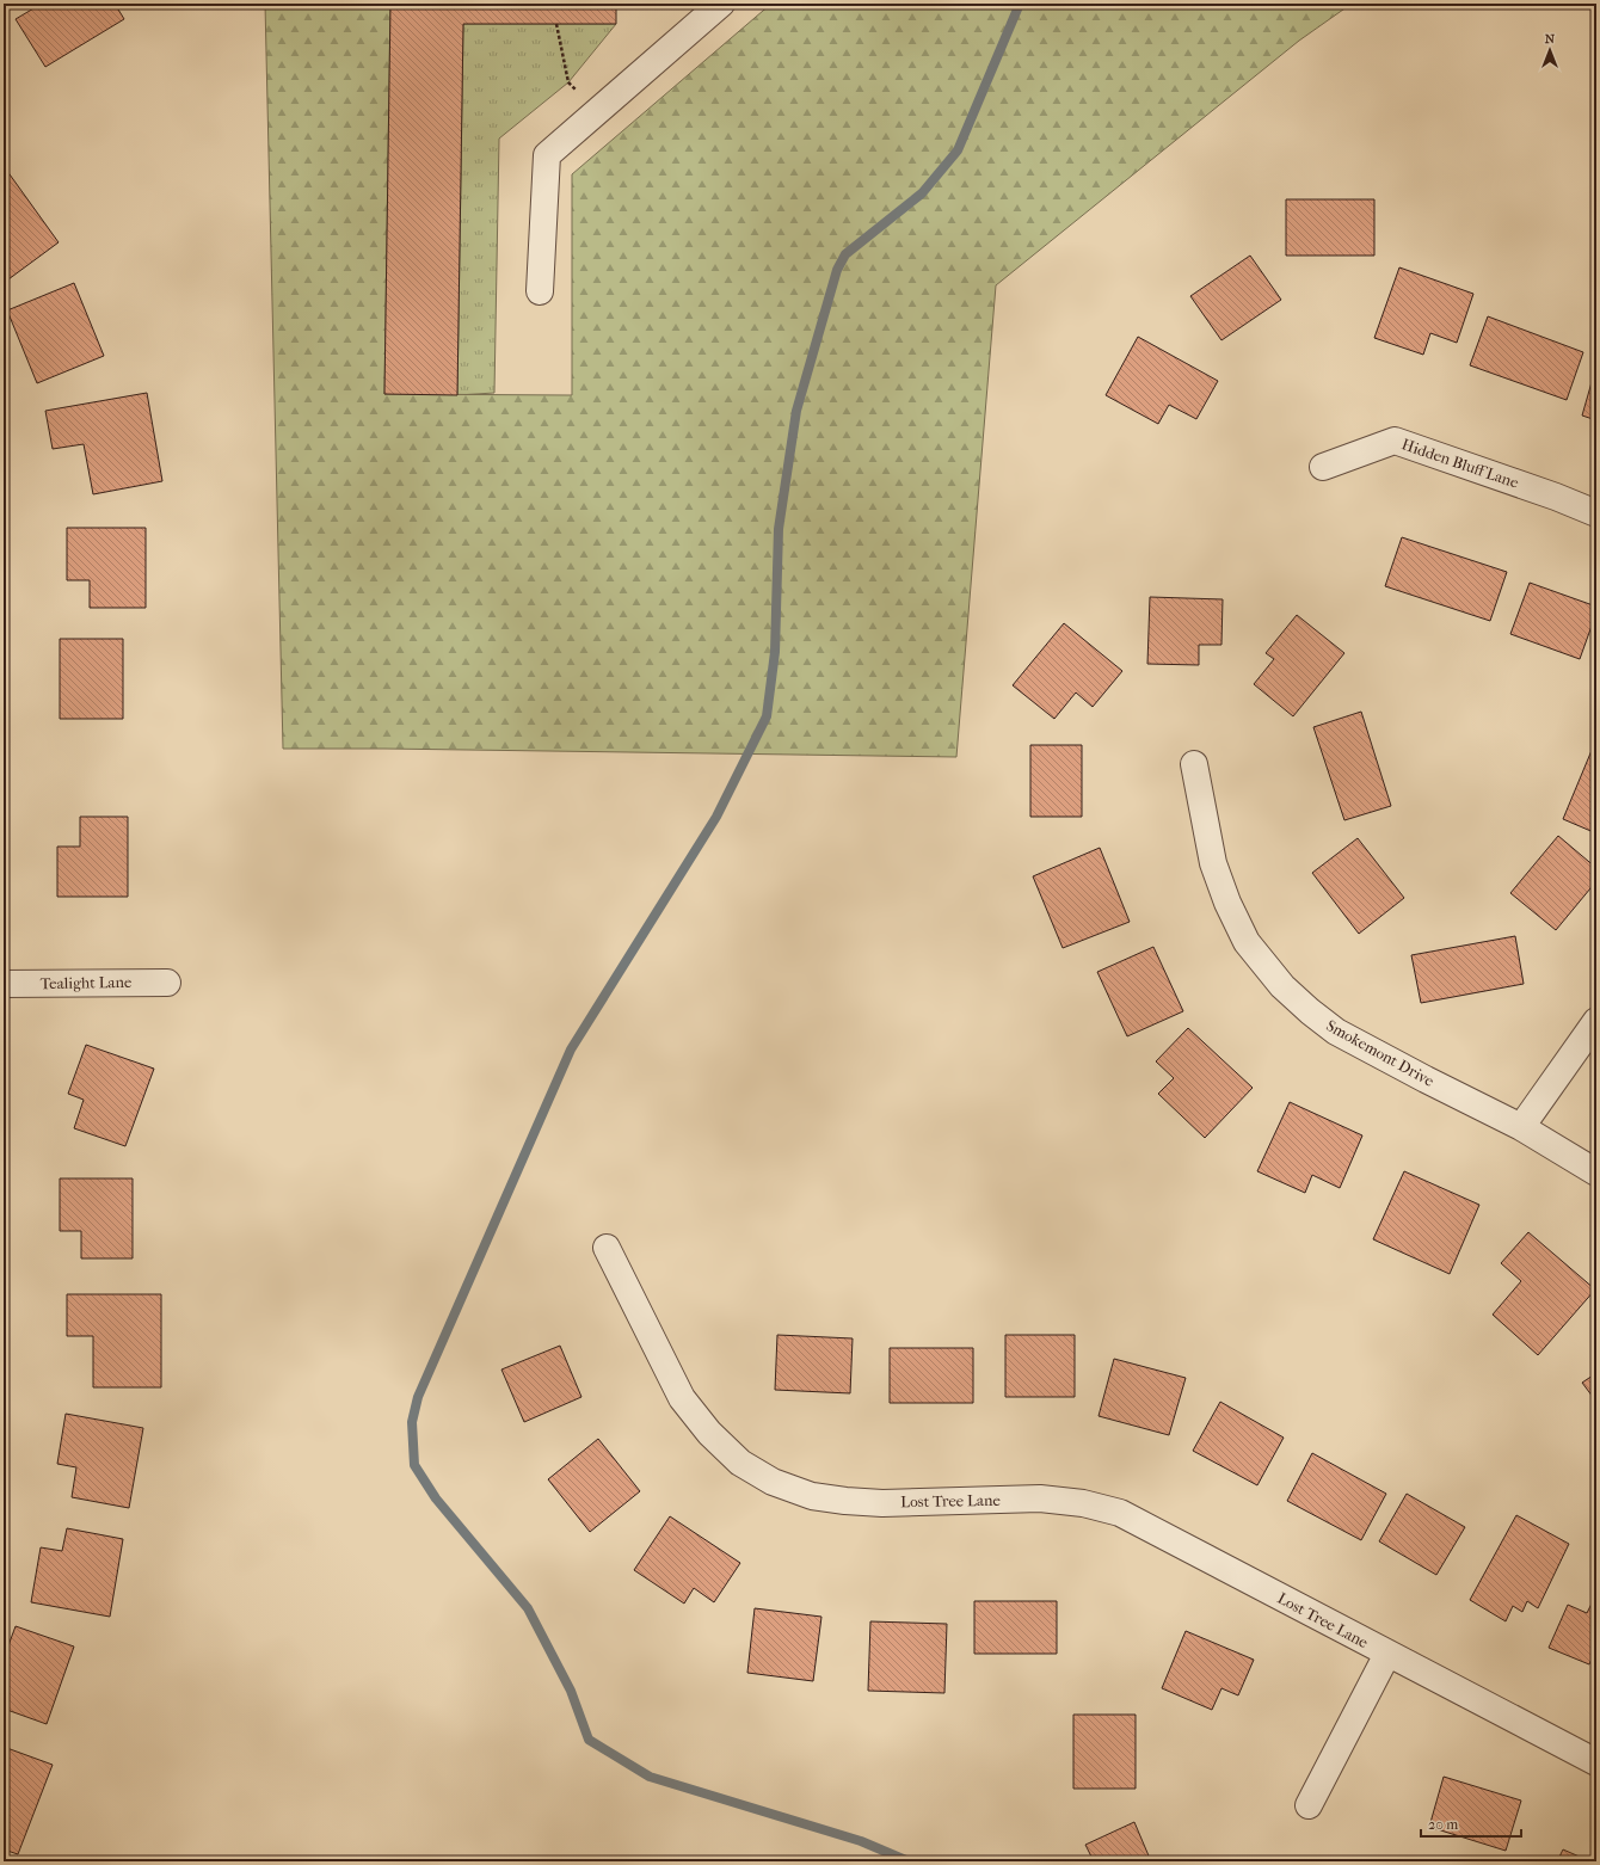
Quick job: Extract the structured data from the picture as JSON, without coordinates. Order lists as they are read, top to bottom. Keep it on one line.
{"streets":{"street":["Hidden Bluff Lane","Tealight Lane","Smokemont Drive","Lost Tree Lane"]},"scale_bar":"20 m","north":"top"}
